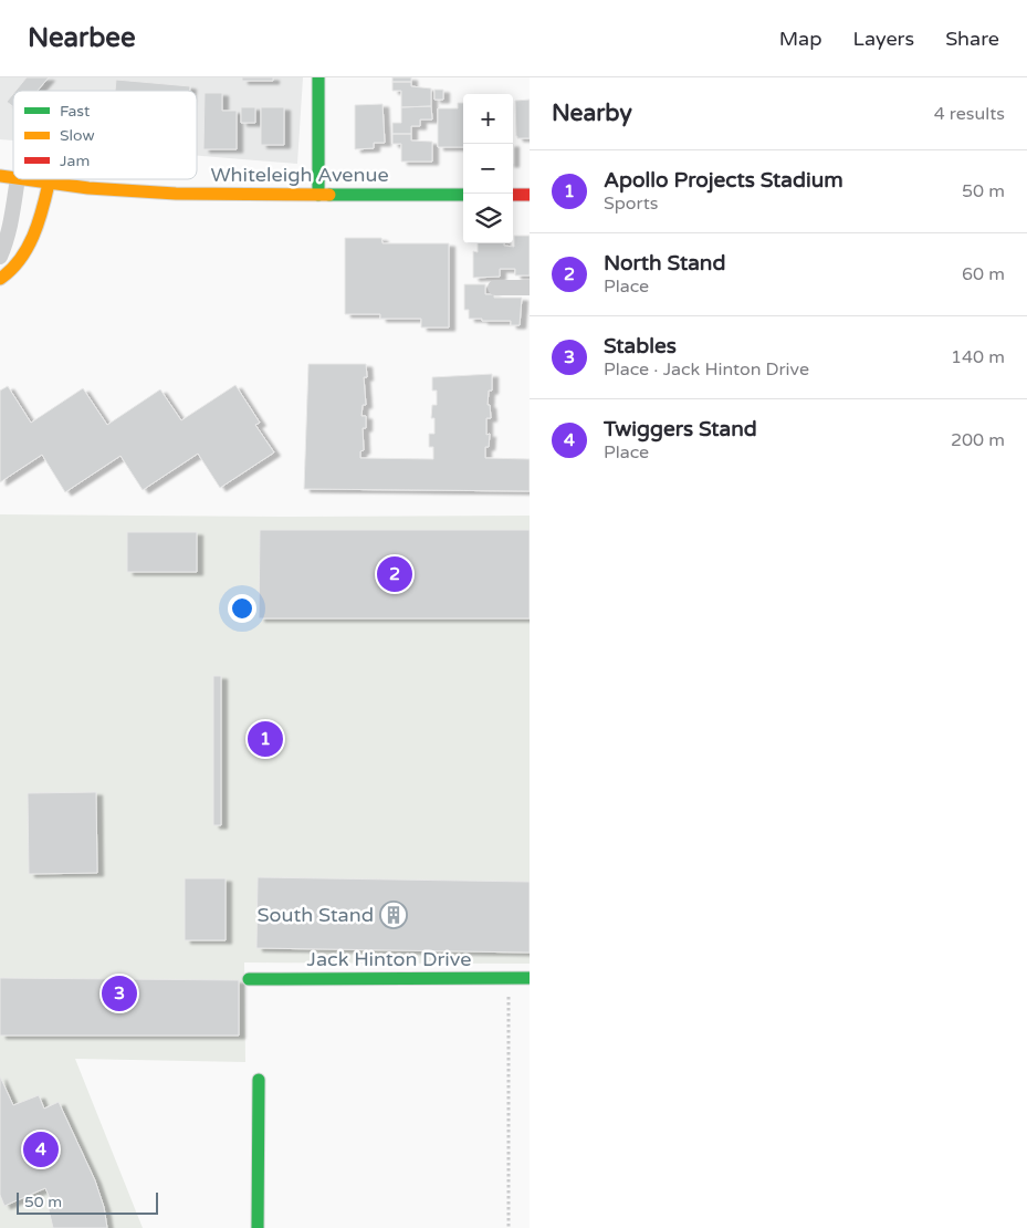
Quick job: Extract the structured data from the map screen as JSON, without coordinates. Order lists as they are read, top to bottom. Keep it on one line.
{"streets":{"street":["Whiteleigh Avenue","Jack Hinton Drive"]},"places":{"building":["South Stand"]},"legend":["Fast","Slow","Jam"],"scale_bar":"50 m","page":{"header":"Nearbee","nav":["Map","Layers","Share"],"heading":["Nearby","4 results"],"map_buttons":["+","−"],"list":[{"mark":"1","name":"Apollo Projects Stadium","note":"Sports","value":"50 m"},{"mark":"2","name":"North Stand","note":"Place","value":"60 m"},{"mark":"3","name":"Stables","note":"Place · Jack Hinton Drive","value":"140 m"},{"mark":"4","name":"Twiggers Stand","note":"Place","value":"200 m"}],"pins":["2","1","3","4"],"scale":"50 m"}}
